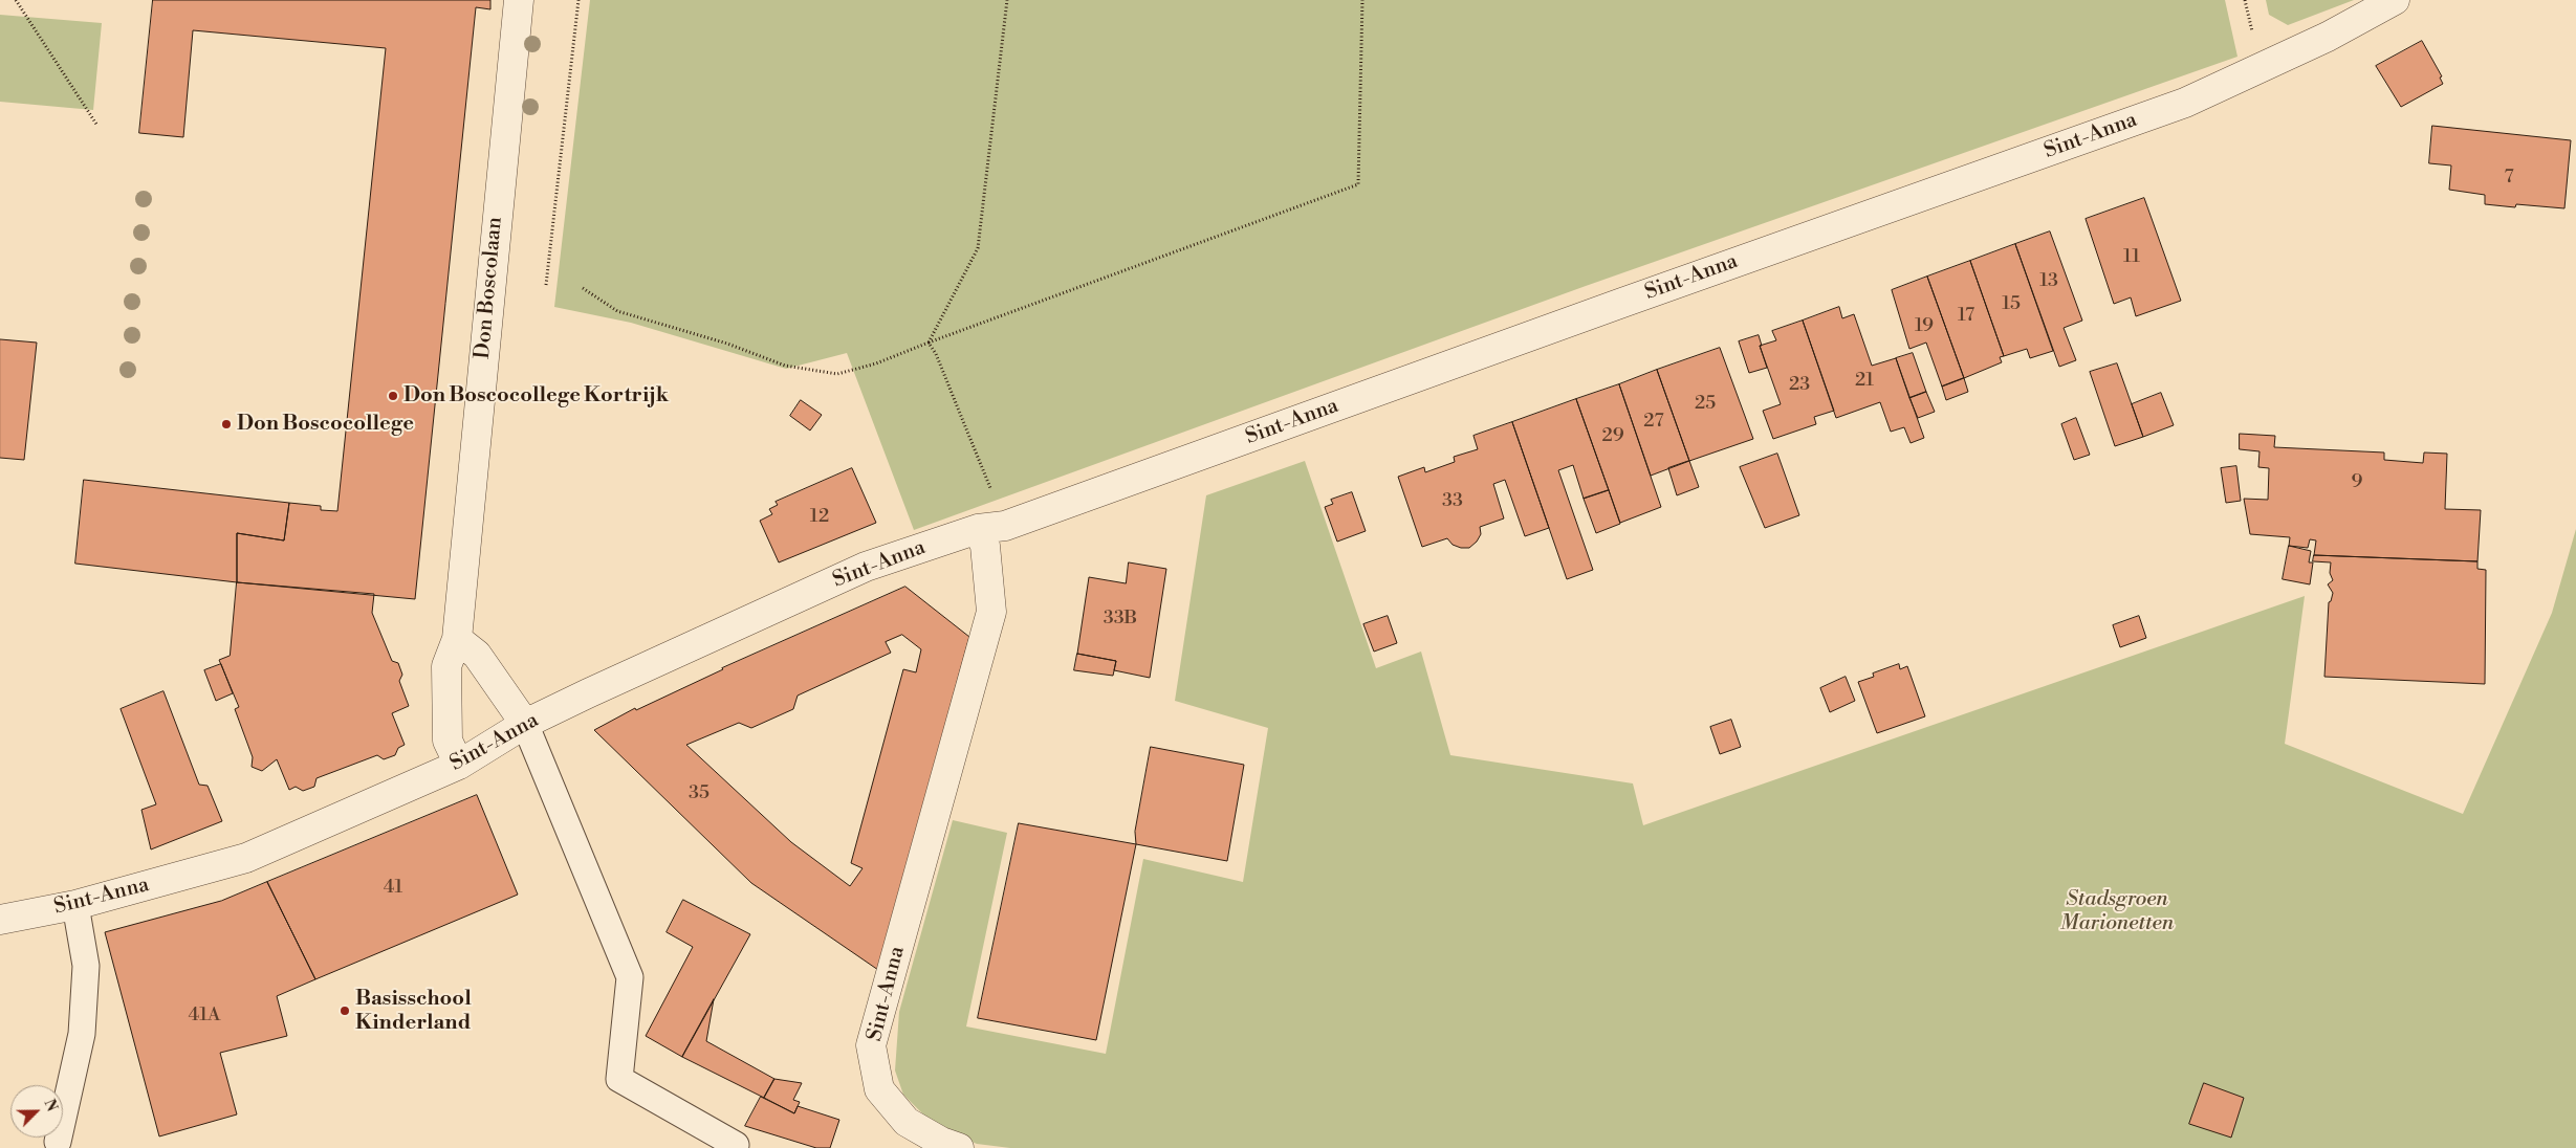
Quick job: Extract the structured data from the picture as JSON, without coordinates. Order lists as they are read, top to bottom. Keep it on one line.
{"streets":{"street":["Sint-Anna","Don Boscolaan"]},"crossings":[["Sint-Anna","Don Boscolaan"]],"parks":["Stadsgroen Marionetten"],"places":["Don Boscocollege Kortrijk","Don Boscocollege","Basisschool Kinderland"],"house_numbers":["7","11","13","15","17","19","21","23","25","27","29","9","33","12","33B","35","41","41A"],"north":"top right"}
